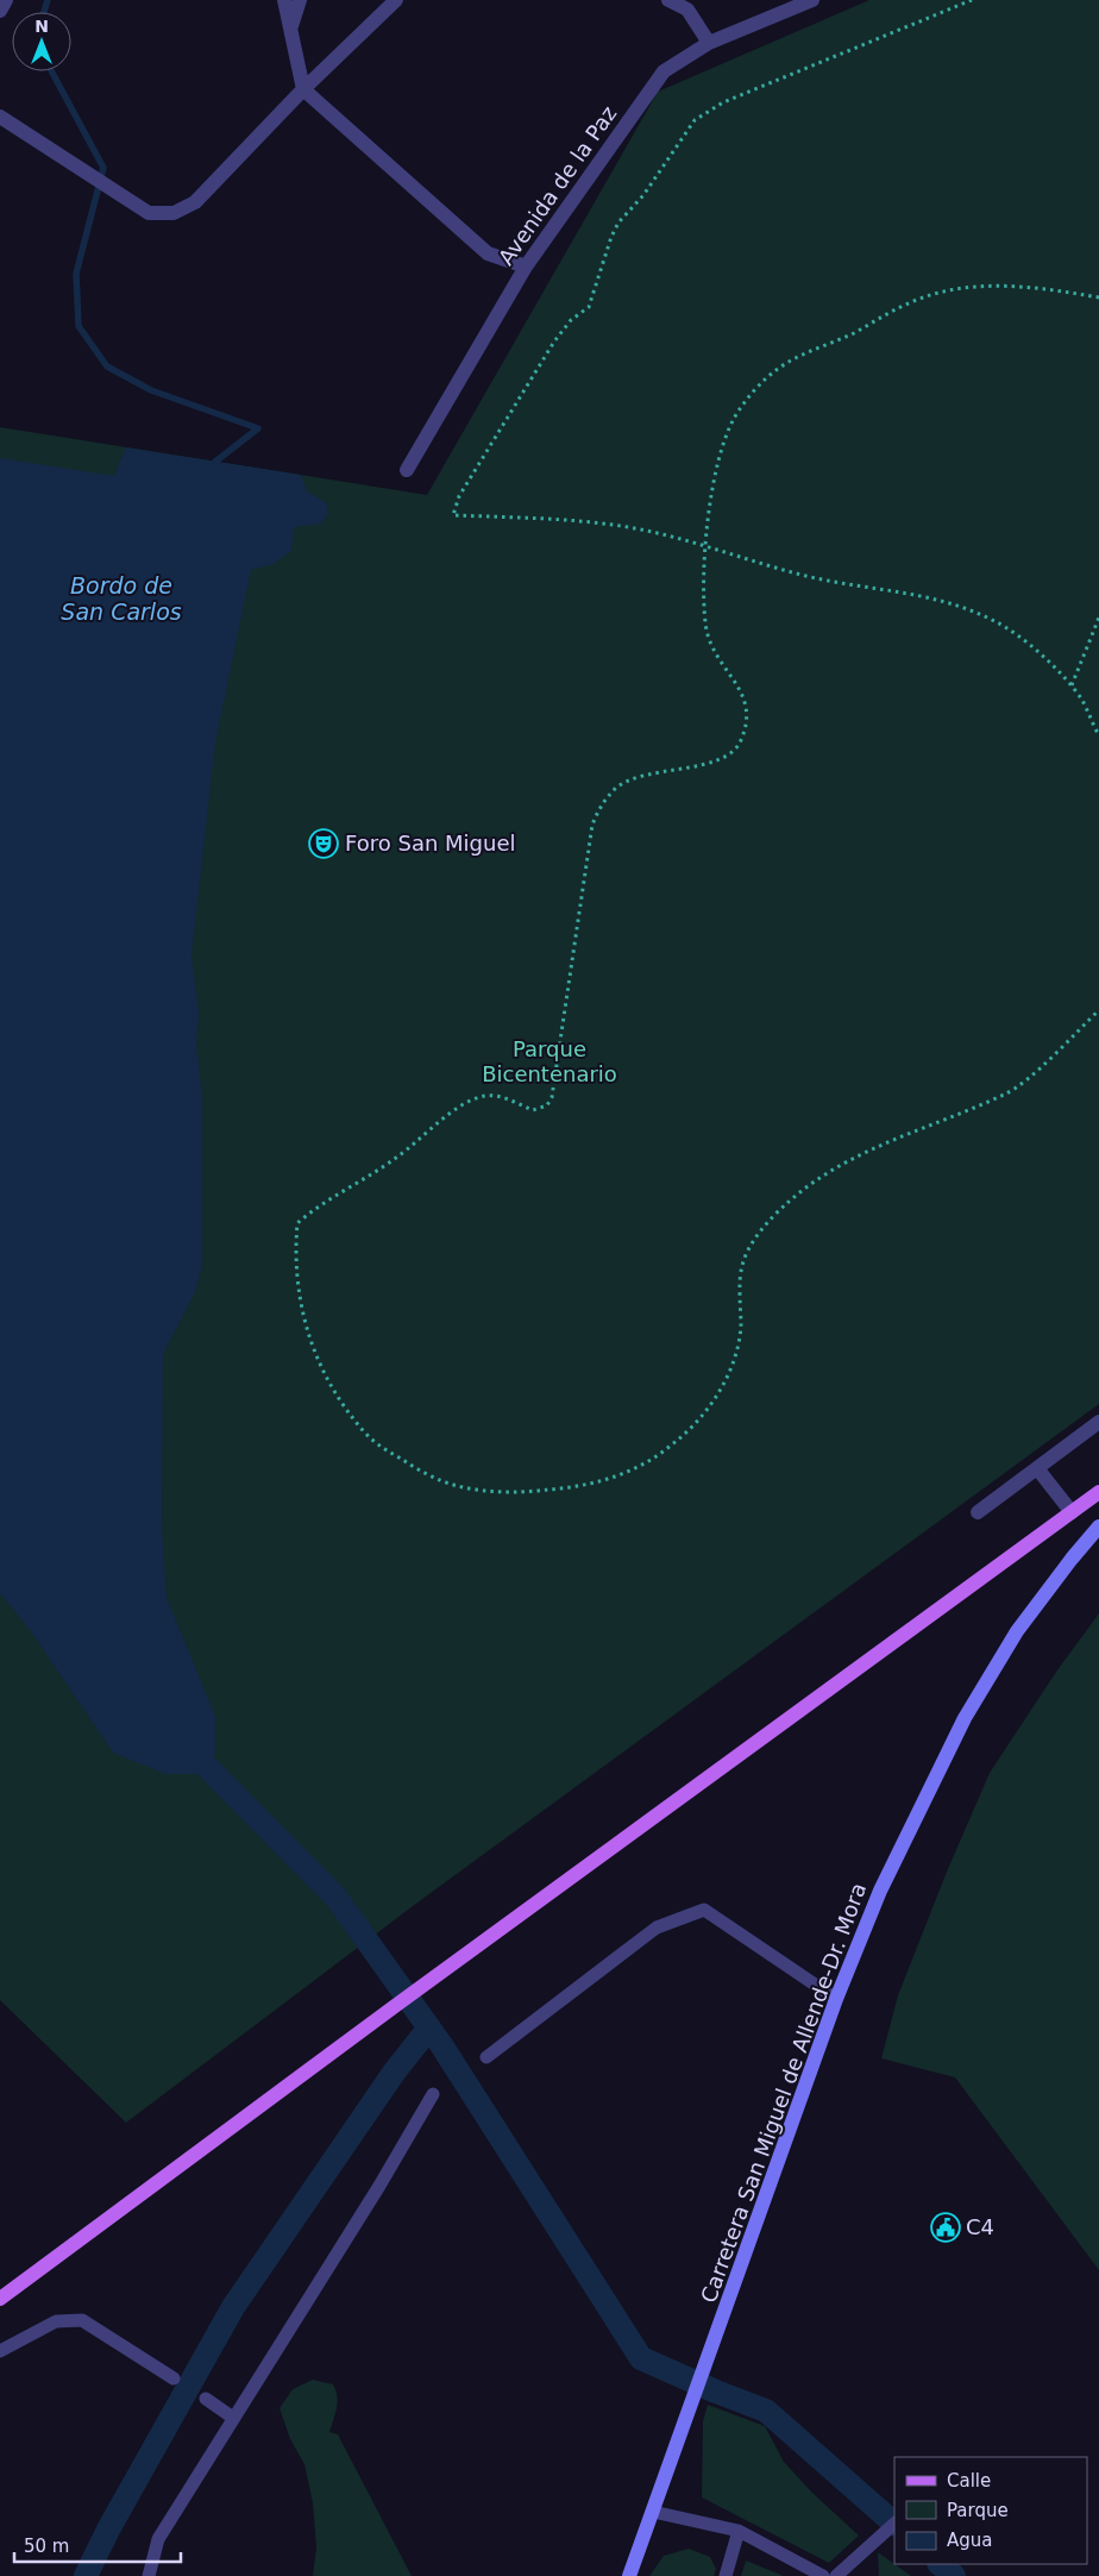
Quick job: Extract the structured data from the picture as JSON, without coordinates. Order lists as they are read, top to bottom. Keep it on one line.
{"streets":{"main road":["Carretera San Miguel de Allende-Dr. Mora"],"street":["Avenida de la Paz"]},"water":["Bordo de San Carlos"],"parks":["Parque Bicentenario"],"places":{"theatre":["Foro San Miguel"],"public building":["C4"]},"legend":["Calle","Parque","Agua"],"scale_bar":"50 m","north":"top"}
